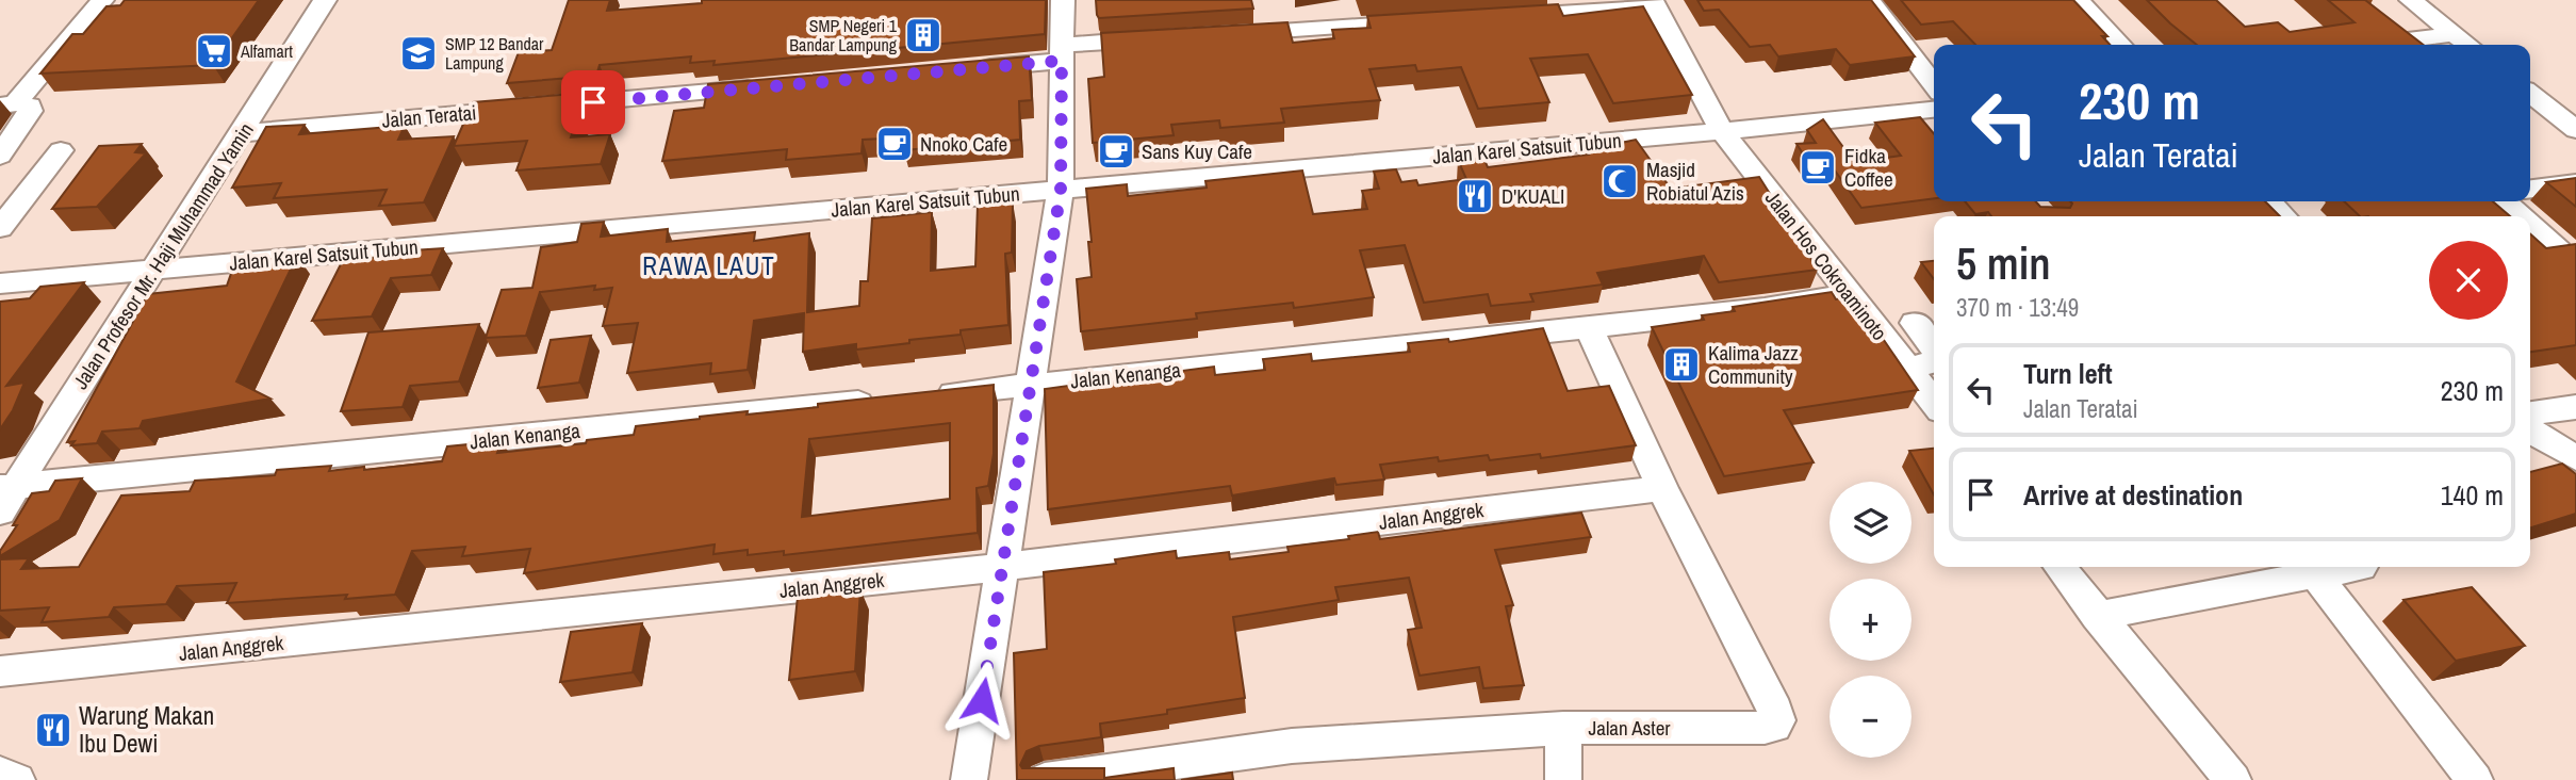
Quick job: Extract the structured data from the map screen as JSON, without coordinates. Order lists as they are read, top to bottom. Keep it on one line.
{"streets":{"street":["Jalan Teratai","Jalan Karel Satsuit Tubun","Jalan Profesor Mr. Haji Muhammad Yamin","Jalan Hos Cokroaminoto","Jalan Kenanga","Jalan Anggrek","Jalan Aster"]},"crossings":[["Jalan Teratai","Jalan Profesor Mr. Haji Muhammad Yamin"],["Jalan Karel Satsuit Tubun","Jalan Profesor Mr. Haji Muhammad Yamin"],["Jalan Karel Satsuit Tubun","Jalan Hos Cokroaminoto"],["Jalan Profesor Mr. Haji Muhammad Yamin","Jalan Kenanga"],["Jalan Hos Cokroaminoto","Jalan Kenanga"],["Jalan Kenanga","Jalan Aster"],["Jalan Anggrek","Jalan Aster"]],"districts":["RAWA LAUT"],"places":{"building":["SMP Negeri 1 Bandar Lampung","Kalima Jazz Community"],"supermarket":["Alfamart"],"school or university":["SMP 12 Bandar Lampung"],"cafe":["Nnoko Cafe","Sans Kuy Cafe","Fidka Coffee"],"mosque":["Masjid Robiatul Azis"],"restaurant":["D'KUALI","Warung Makan Ibu Dewi"]},"page":{"turn":["230 m","Jalan Teratai"],"heading":["5 min","370 m · 13:49"],"list":[{"name":"Turn left","note":"Jalan Teratai","value":"230 m"},{"name":"Arrive at destination","value":"140 m"}],"map_buttons":["+","−"]}}
